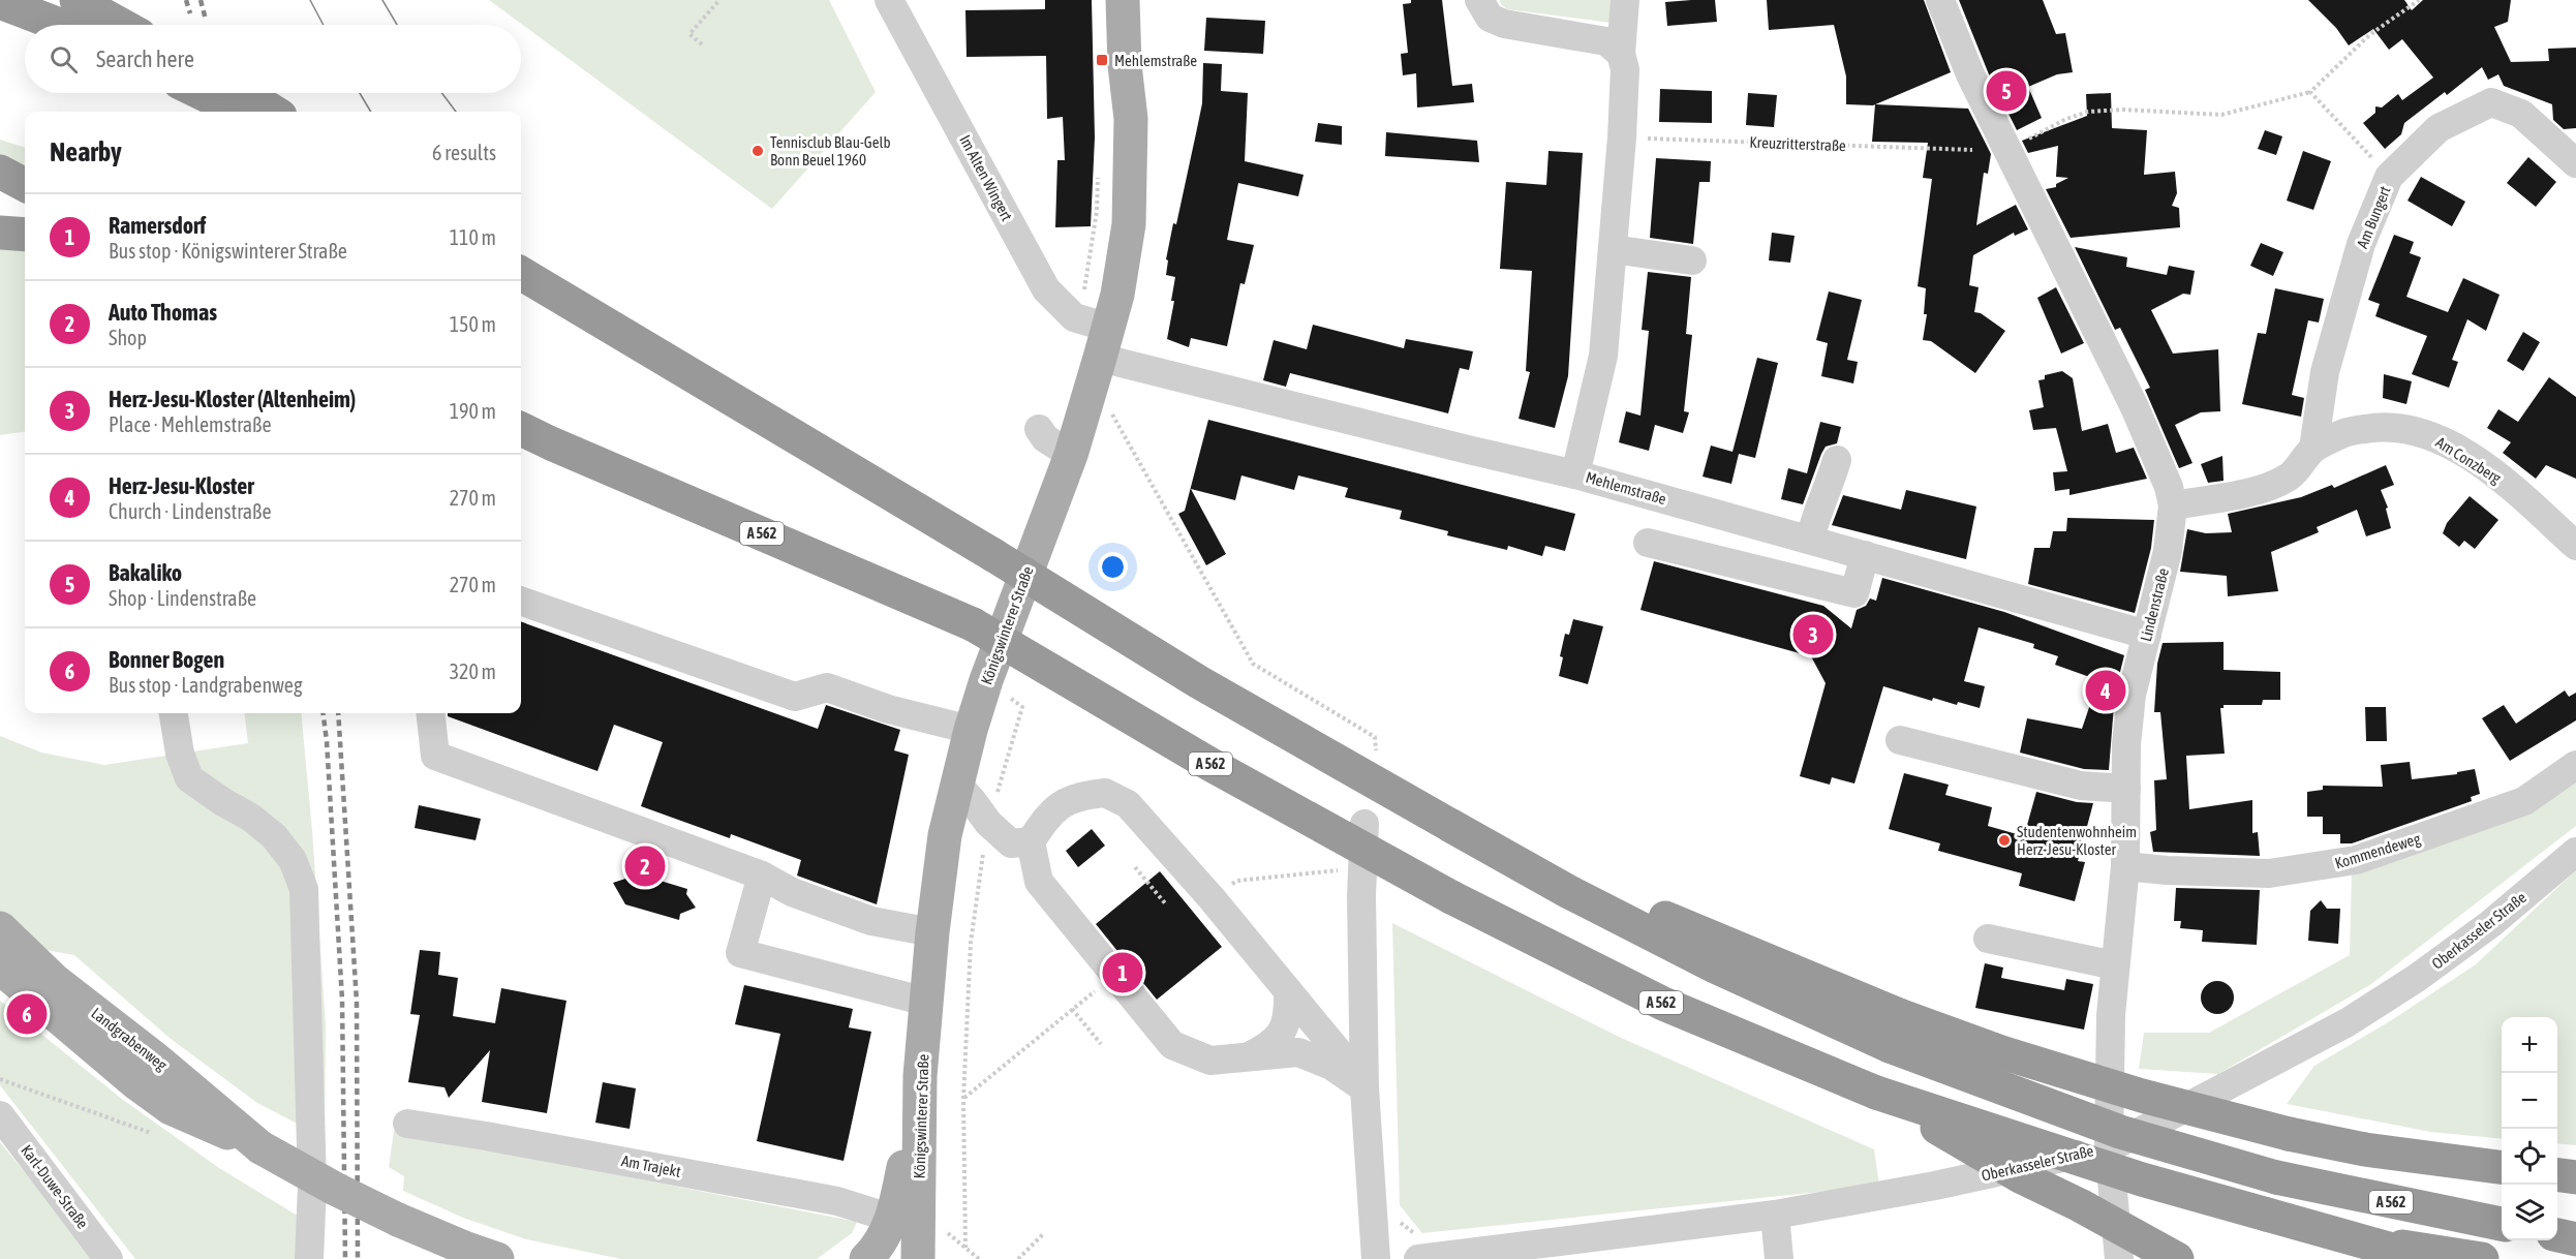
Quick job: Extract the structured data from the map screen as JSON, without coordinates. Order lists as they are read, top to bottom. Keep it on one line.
{"streets":{"highway":["A 562"],"main road":["Königswinterer Straße","Landgrabenweg"],"street":["Im Alten Wingert","Am Bungert","Am Conzberg","Mehlemstraße","Lindenstraße","Kommendeweg","Oberkasseler Straße","Am Trajekt","Karl-Duwe-Straße"],"path":["Kreuzritterstraße"]},"crossings":[["Im Alten Wingert","Mehlemstraße"],["Im Alten Wingert","Königswinterer Straße"],["Am Bungert","Am Conzberg"],["Am Conzberg","Lindenstraße"],["Mehlemstraße","Lindenstraße"],["Mehlemstraße","Königswinterer Straße"],["Lindenstraße","Kommendeweg"],["Lindenstraße","Oberkasseler Straße"]],"places":{"transit":["Mehlemstraße"],"other":["Tennisclub Blau-Gelb Bonn Beuel 1960","Studentenwohnheim Herz-Jesu-Kloster"]},"page":{"search":"Search here","pins":["5","3","4","2","1","6"],"heading":["Nearby","6 results"],"list":[{"mark":"1","name":"Ramersdorf","note":"Bus stop · Königswinterer Straße","value":"110 m"},{"mark":"2","name":"Auto Thomas","note":"Shop","value":"150 m"},{"mark":"3","name":"Herz-Jesu-Kloster (Altenheim)","note":"Place · Mehlemstraße","value":"190 m"},{"mark":"4","name":"Herz-Jesu-Kloster","note":"Church · Lindenstraße","value":"270 m"},{"mark":"5","name":"Bakaliko","note":"Shop · Lindenstraße","value":"270 m"},{"mark":"6","name":"Bonner Bogen","note":"Bus stop · Landgrabenweg","value":"320 m"}],"map_buttons":["+","−"]}}
